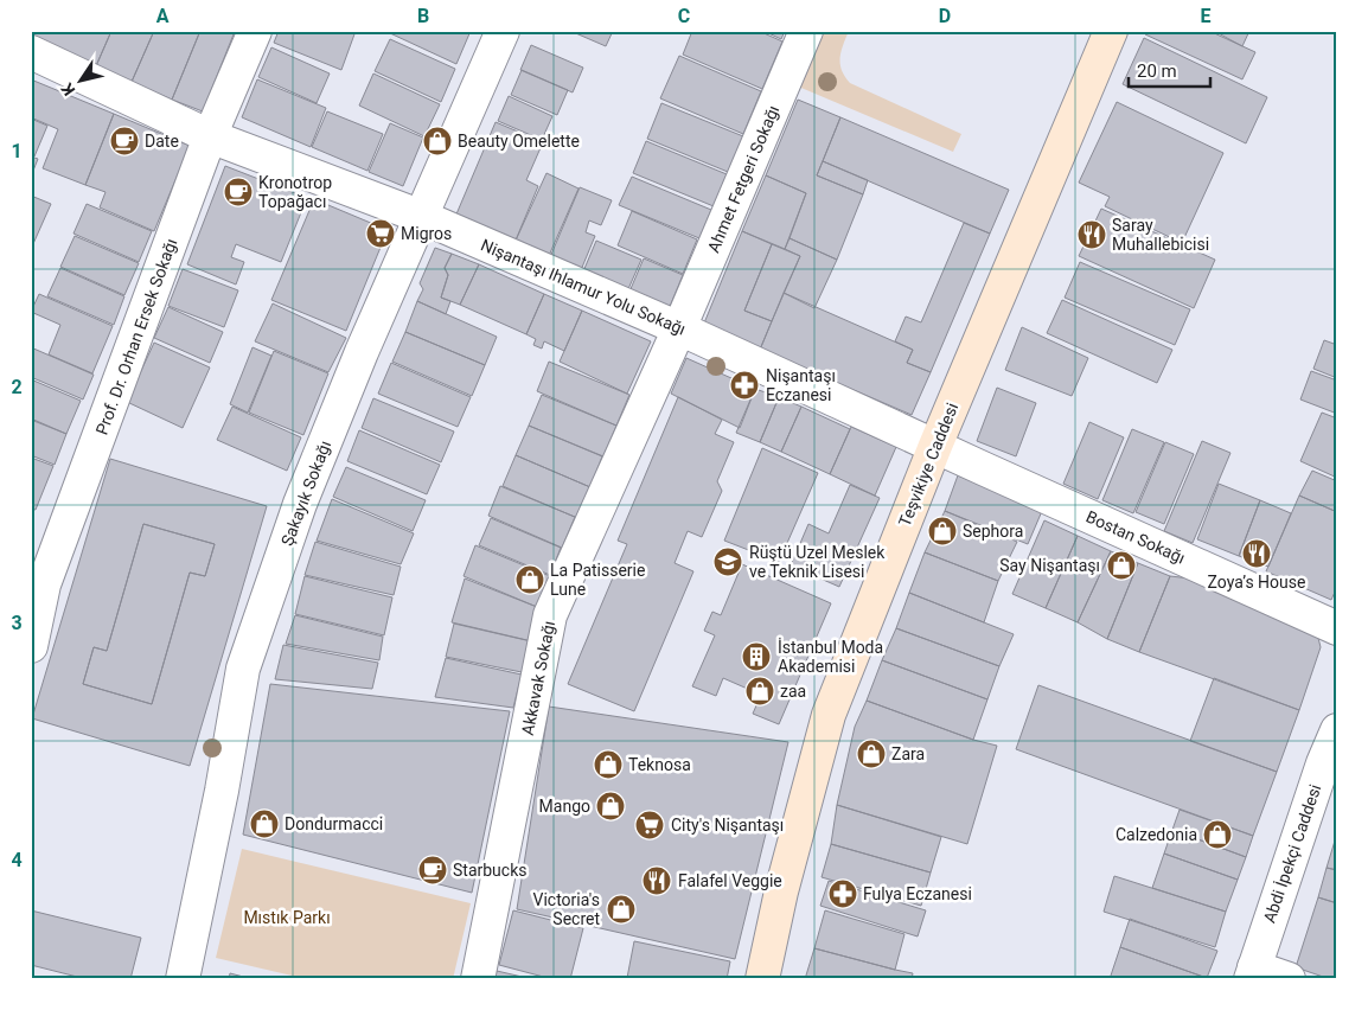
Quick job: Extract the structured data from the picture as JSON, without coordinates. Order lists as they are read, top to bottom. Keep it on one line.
{"streets":{"main road":["Teşvikiye Caddesi"],"street":["Ahmet Fetgeri Sokağı","Nişantaşı Ihlamur Yolu Sokağı","Prof. Dr. Orhan Ersek Sokağı","Şakayık Sokağı","Bostan Sokağı","Akkavak Sokağı","Abdi İpekçi Caddesi"]},"crossings":[["Ahmet Fetgeri Sokağı","Nişantaşı Ihlamur Yolu Sokağı"],["Ahmet Fetgeri Sokağı","Akkavak Sokağı"],["Nişantaşı Ihlamur Yolu Sokağı","Prof. Dr. Orhan Ersek Sokağı"],["Nişantaşı Ihlamur Yolu Sokağı","Teşvikiye Caddesi"],["Nişantaşı Ihlamur Yolu Sokağı","Şakayık Sokağı"],["Nişantaşı Ihlamur Yolu Sokağı","Bostan Sokağı"],["Nişantaşı Ihlamur Yolu Sokağı","Akkavak Sokağı"],["Teşvikiye Caddesi","Bostan Sokağı"]],"parks":["Mıstık Parkı"],"places":{"cafe":["Date","Kronotrop Topağacı","Starbucks"],"shop":["Beauty Omelette","Sephora","Say Nişantaşı","La Patisserie Lune","zaa","Zara","Teknosa","Mango","Dondurmacci","Calzedonia","Victoria's Secret"],"supermarket":["Migros","City's Nişantaşı"],"restaurant":["Saray Muhallebicisi","Zoya’s House","Falafel Veggie"],"pharmacy":["Nişantaşı Eczanesi","Fulya Eczanesi"],"school or university":["Rüştü Uzel Meslek ve Teknik Lisesi"],"building":["İstanbul Moda Akademisi"]},"scale_bar":"20 m","north":"bottom left","grid":{"columns":["A","B","C","D","E"],"rows":["1","2","3","4"]}}
